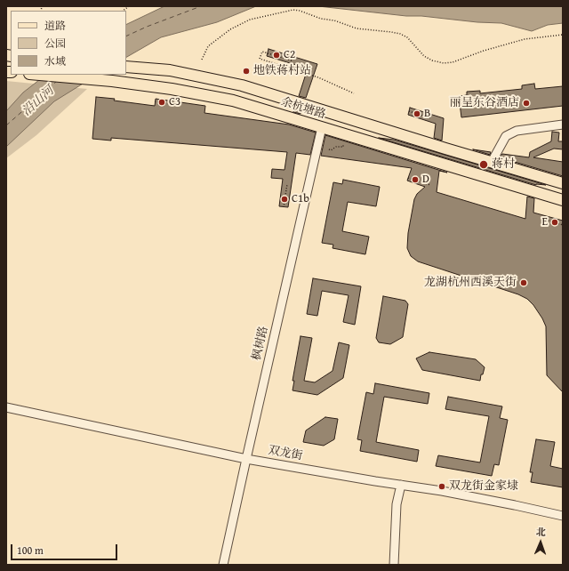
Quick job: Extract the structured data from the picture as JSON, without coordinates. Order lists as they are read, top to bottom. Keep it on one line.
{"streets":{"main road":["余杭塘路"],"street":["枫树路","双龙街"]},"crossings":[["余杭塘路","枫树路"],["枫树路","双龙街"]],"water":["沿山河"],"places":["C2","地铁蒋村站","C3","丽呈东谷酒店","B","蒋村","D","C1b","E","龙湖杭州西溪天街","双龙街金家埭"],"legend":["道路","公园","水域"],"scale_bar":"100 m","north":"top"}
